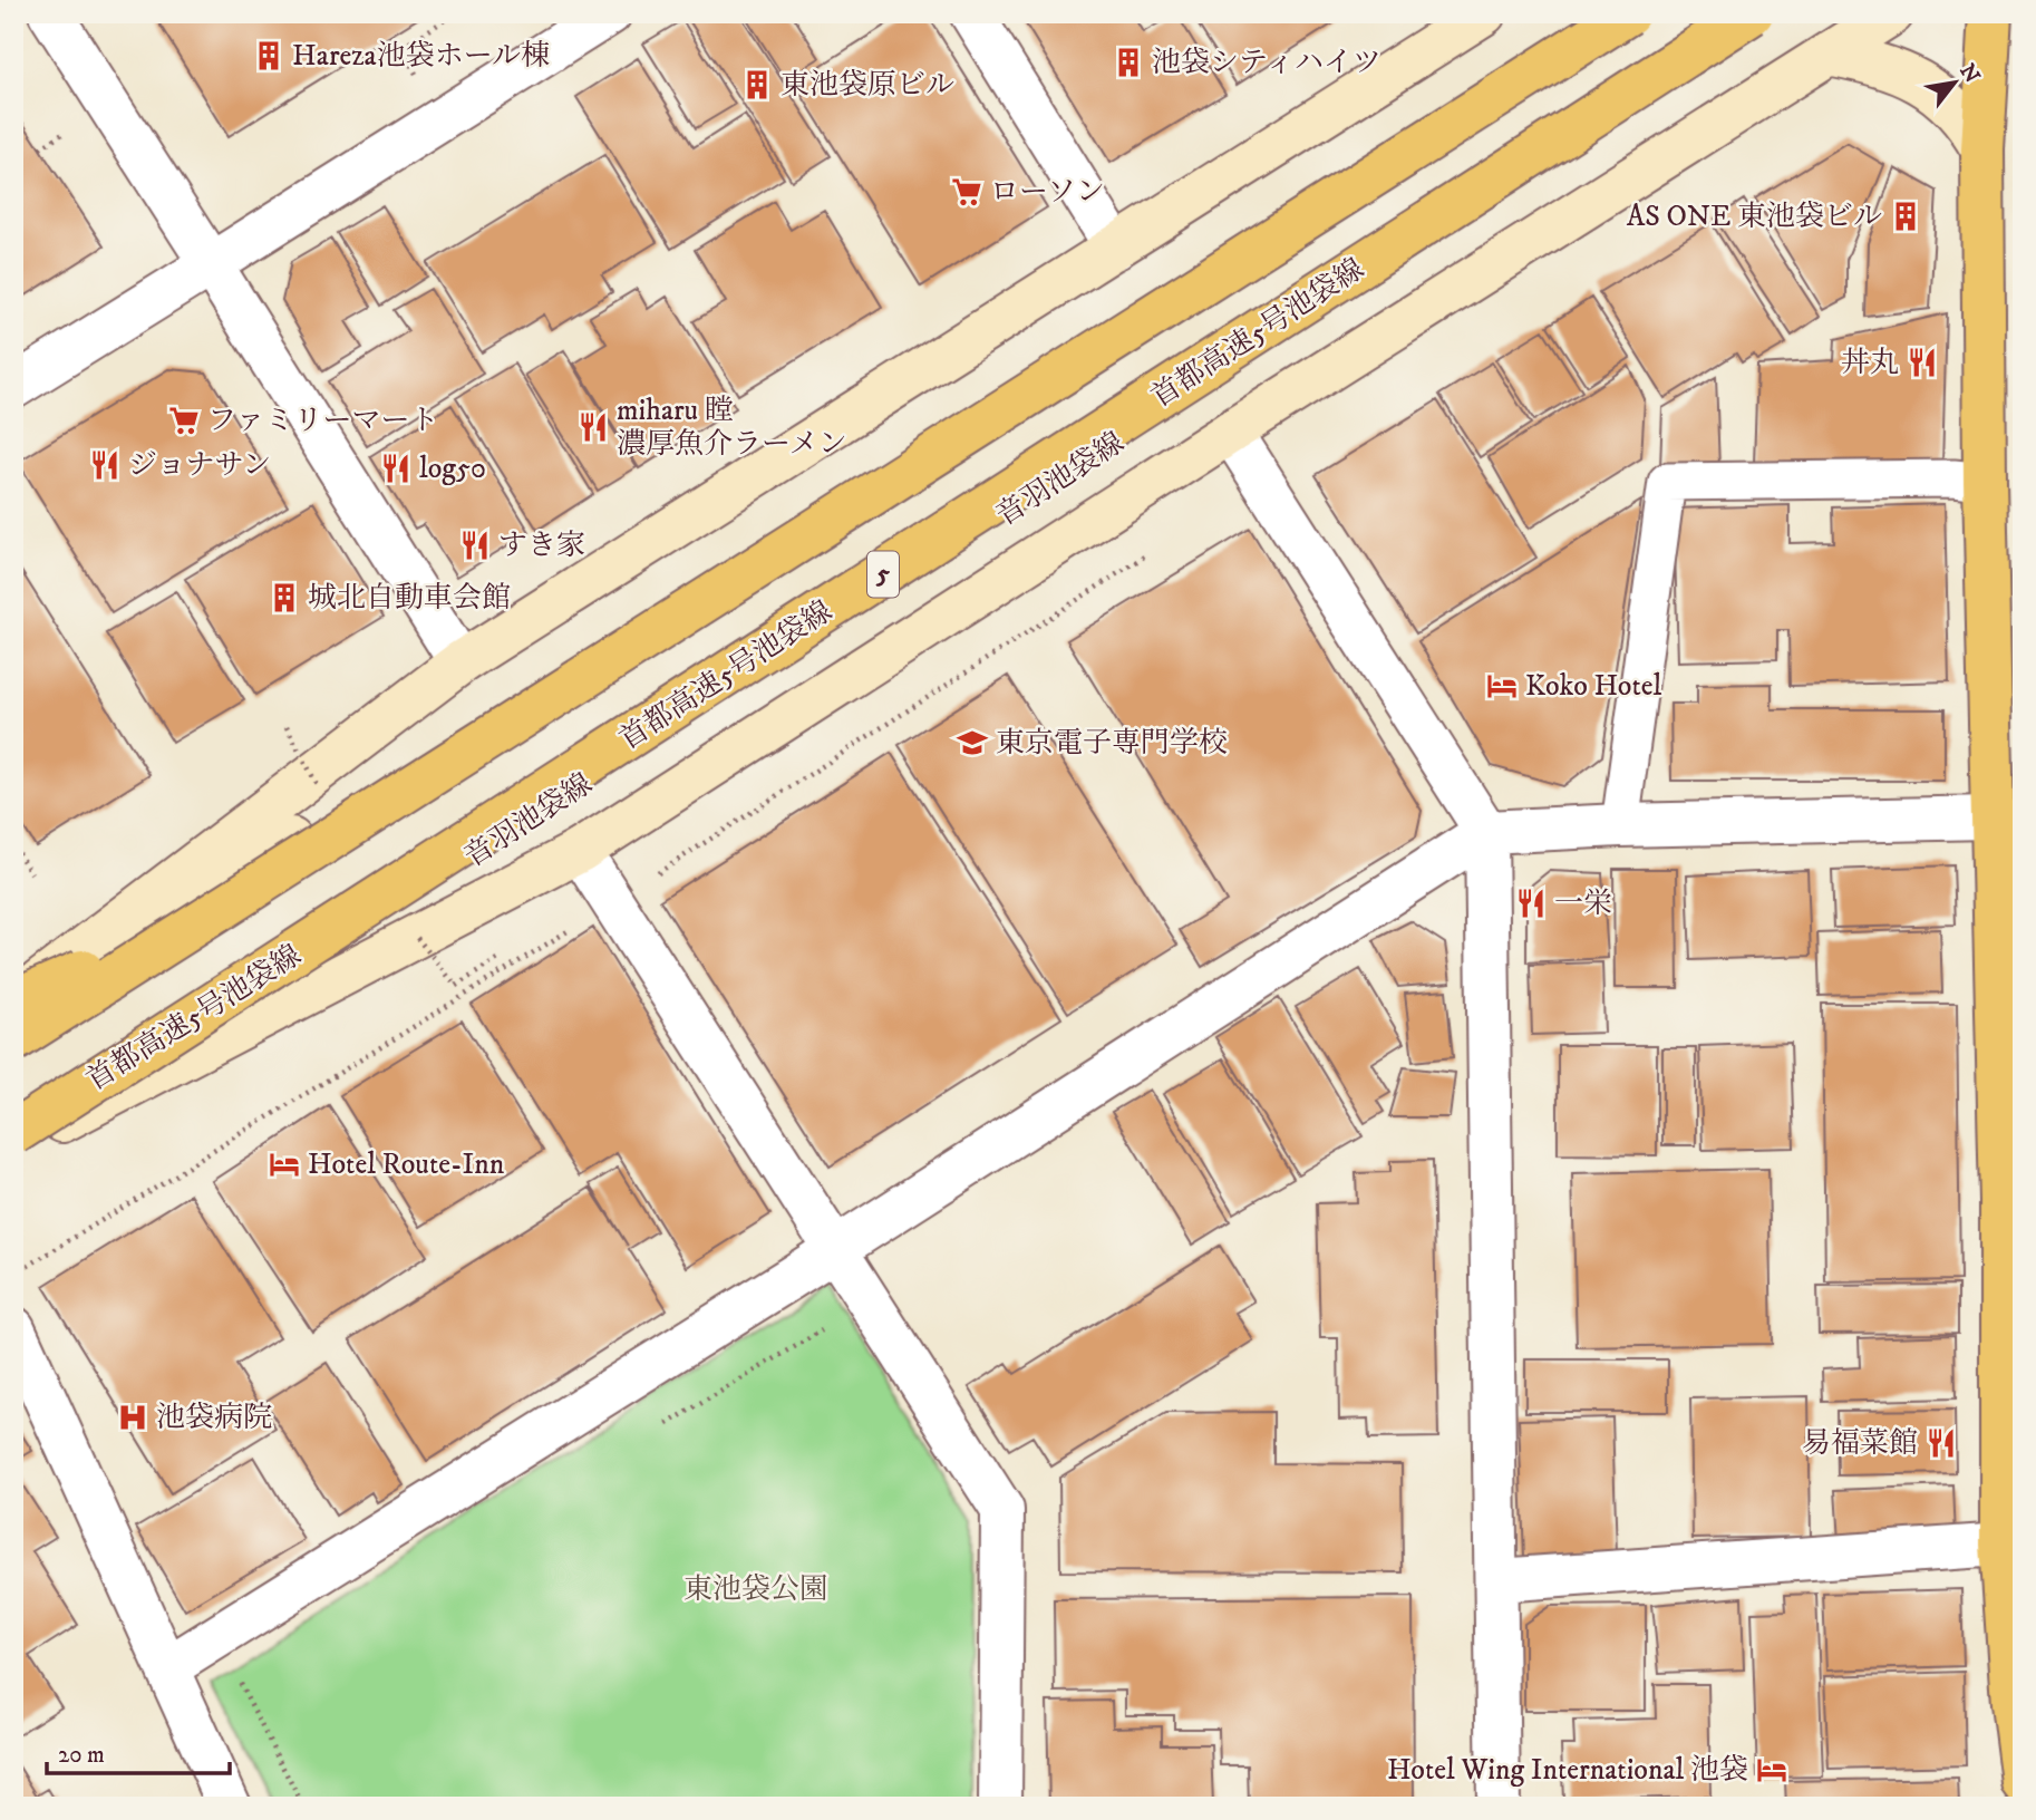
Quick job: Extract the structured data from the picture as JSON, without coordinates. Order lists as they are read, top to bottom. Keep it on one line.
{"streets":{"highway":["首都高速5号池袋線","5"],"main road":["音羽池袋線"]},"parks":["東池袋公園"],"places":{"building":["Hareza池袋ホール棟","池袋シティハイツ","東池袋原ビル","AS ONE 東池袋ビル","城北自動車会館"],"supermarket":["ローソン","ファミリーマート"],"restaurant":["丼丸","miharu 瞠 濃厚魚介ラーメン","ジョナサン","log50","すき家","一栄","易福菜館"],"hotel":["Koko Hotel","Hotel Route-Inn","Hotel Wing International 池袋"],"school or university":["東京電子専門学校"],"hospital":["池袋病院"]},"scale_bar":"20 m","north":"top right"}
